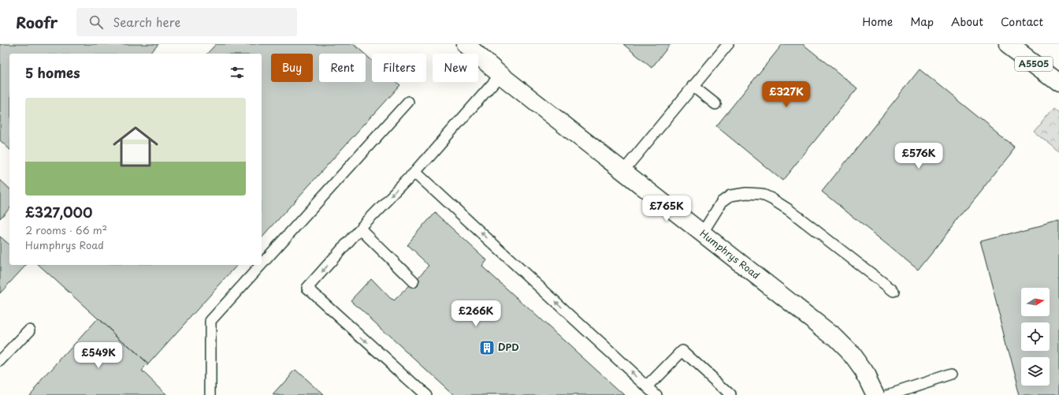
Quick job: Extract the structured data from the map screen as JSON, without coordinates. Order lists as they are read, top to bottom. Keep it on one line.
{"streets":{"street":["A5505","Humphrys Road"]},"places":{"building":["DPD"]},"north":"right","page":{"header":"Roofr","search":"Search here","nav":["Home","Map","About","Contact"],"chip":["Buy","Rent","Filters","New"],"heading":"5 homes","price":["£327K","£576K","£765K","£266K","£549K"],"list":[{"name":"£327,000","note":"2 rooms · 66 m² · Humphrys Road"}]}}
